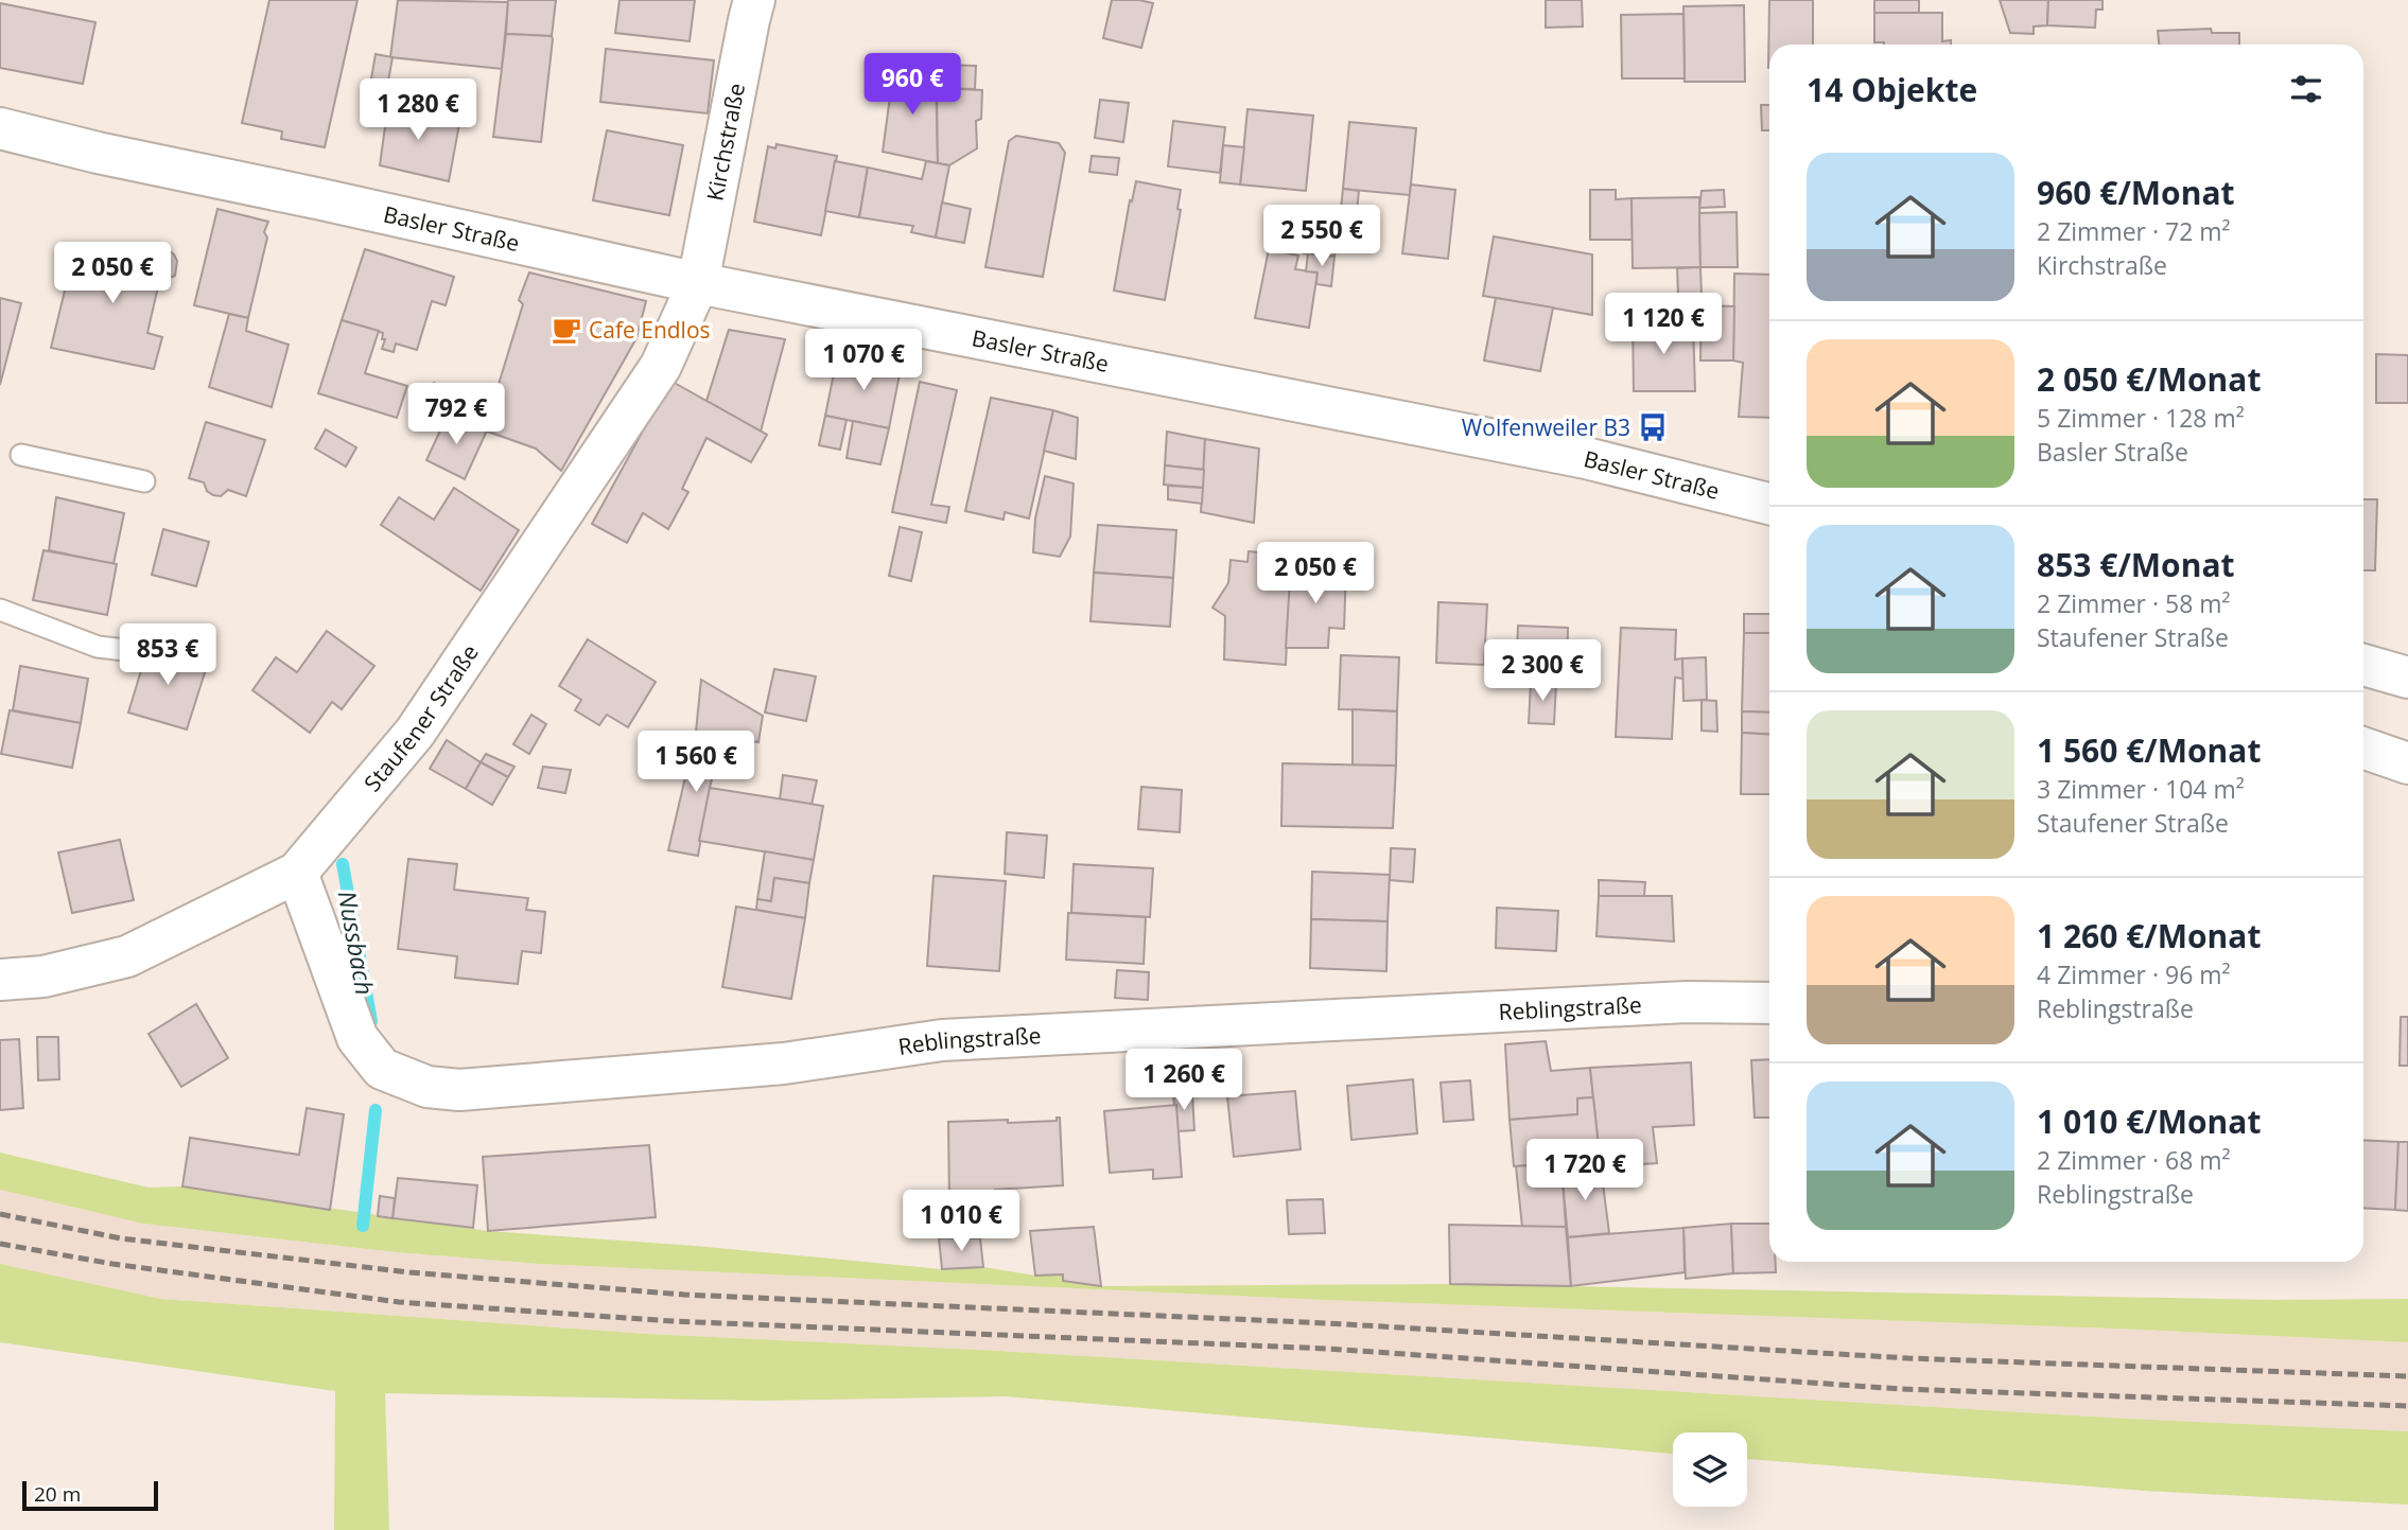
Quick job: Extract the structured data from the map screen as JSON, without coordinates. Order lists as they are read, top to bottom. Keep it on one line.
{"streets":{"street":["Kirchstraße","Basler Straße","Staufener Straße","Reblingstraße"]},"crossings":[["Kirchstraße","Basler Straße"],["Kirchstraße","Staufener Straße"],["Basler Straße","Staufener Straße"],["Staufener Straße","Reblingstraße"]],"water":["Nussbach"],"places":{"cafe":["Cafe Endlos"],"bus stop":["Wolfenweiler B3"]},"scale_bar":"20 m","page":{"heading":"14 Objekte","price":["960 €","1 280 €","2 550 €","2 050 €","1 120 €","1 070 €","792 €","2 050 €","853 €","2 300 €","1 560 €","1 260 €","1 720 €","1 010 €"],"list":[{"name":"960 €/Monat","note":"2 Zimmer · 72 m² · Kirchstraße"},{"name":"2 050 €/Monat","note":"5 Zimmer · 128 m² · Basler Straße"},{"name":"853 €/Monat","note":"2 Zimmer · 58 m² · Staufener Straße"},{"name":"1 560 €/Monat","note":"3 Zimmer · 104 m² · Staufener Straße"},{"name":"1 260 €/Monat","note":"4 Zimmer · 96 m² · Reblingstraße"},{"name":"1 010 €/Monat","note":"2 Zimmer · 68 m² · Reblingstraße"}],"scale":"20 m"}}
